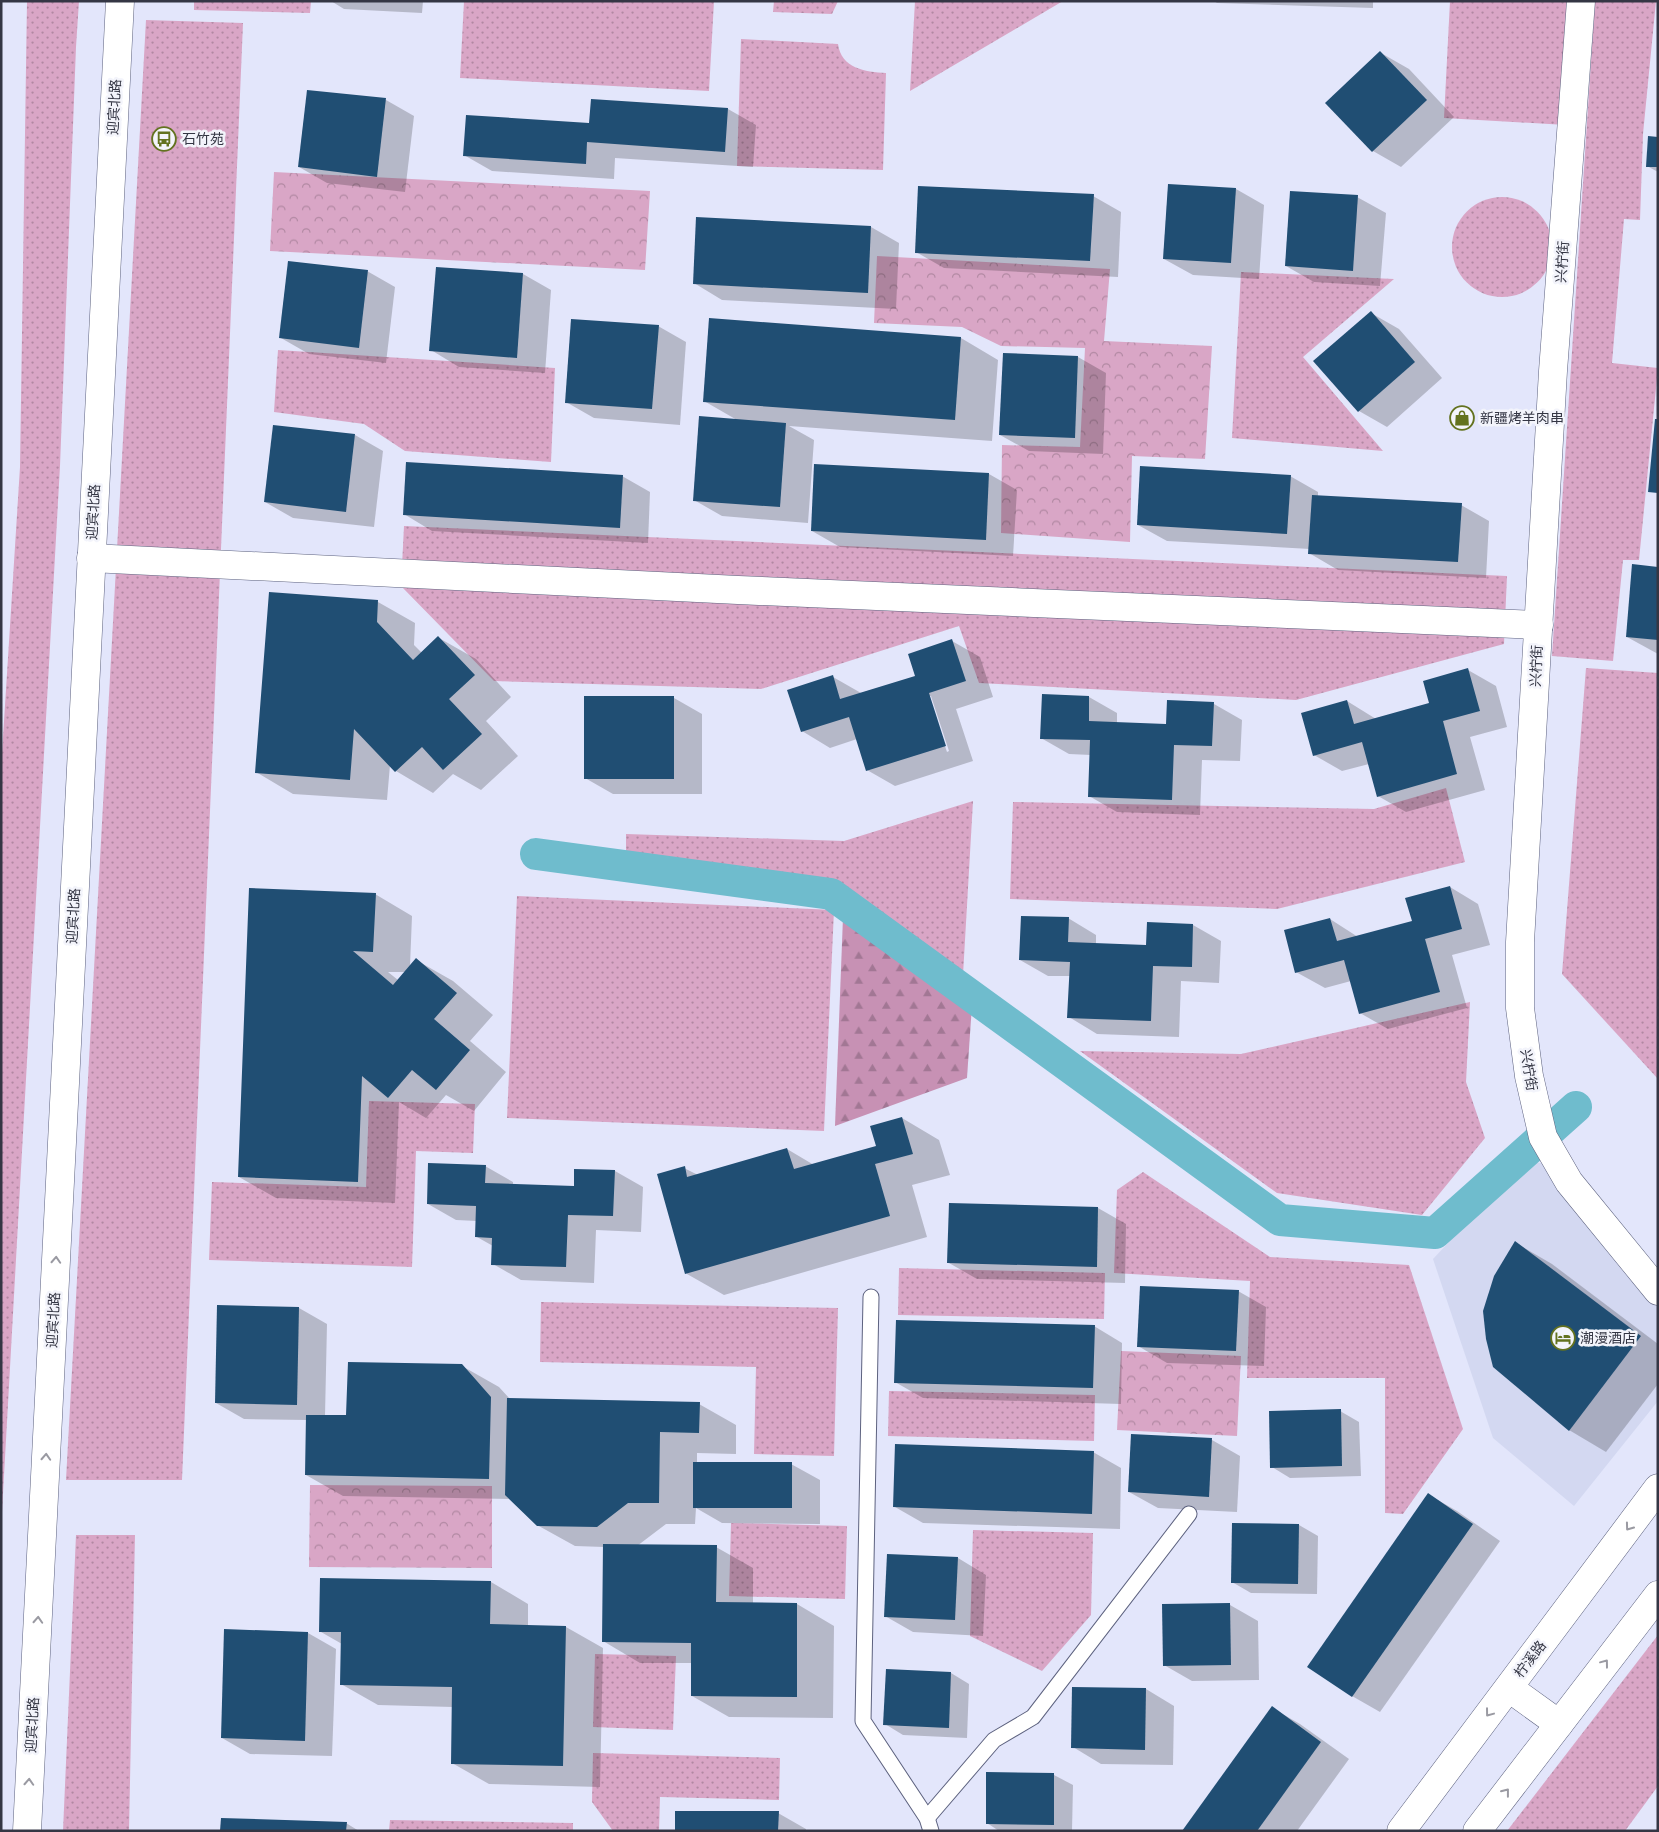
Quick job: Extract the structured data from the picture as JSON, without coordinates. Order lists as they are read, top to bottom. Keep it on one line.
{"streets":{"street":["迎宾北路","兴柠街","柠溪路"]},"one_way":["迎宾北路"],"places":{"bus stop":["石竹苑"],"shop":["新疆烤羊肉串"],"hotel":["潮漫酒店"]}}
